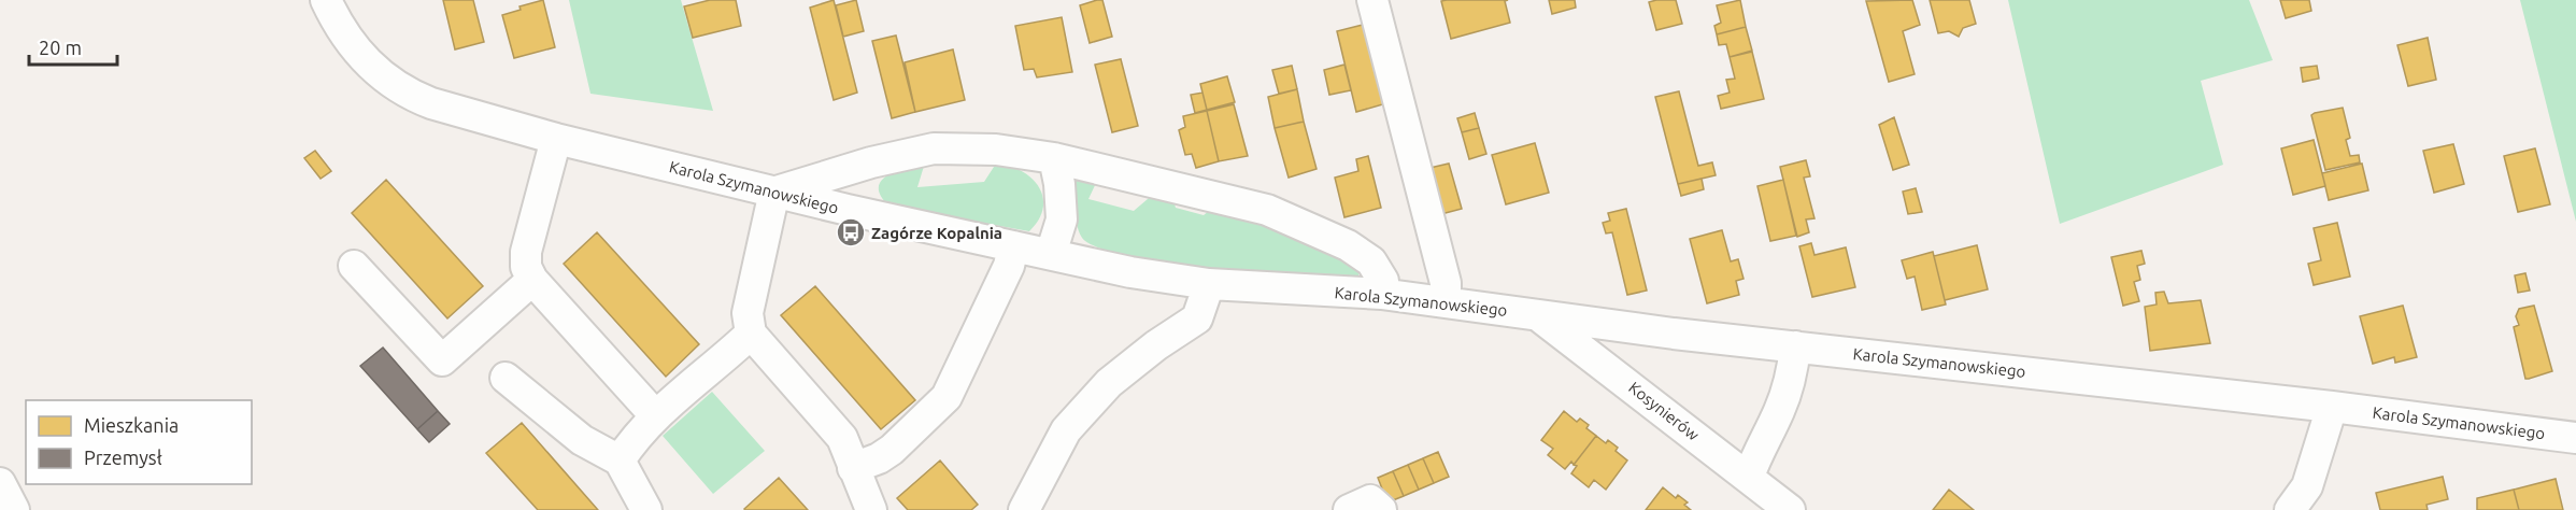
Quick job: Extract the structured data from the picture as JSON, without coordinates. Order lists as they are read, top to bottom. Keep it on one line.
{"streets":{"street":["Karola Szymanowskiego","Kosynierów"]},"crossings":[["Karola Szymanowskiego","Kosynierów"]],"places":{"bus stop":["Zagórze Kopalnia"]},"legend":["Mieszkania","Przemysł"],"scale_bar":"20 m"}
